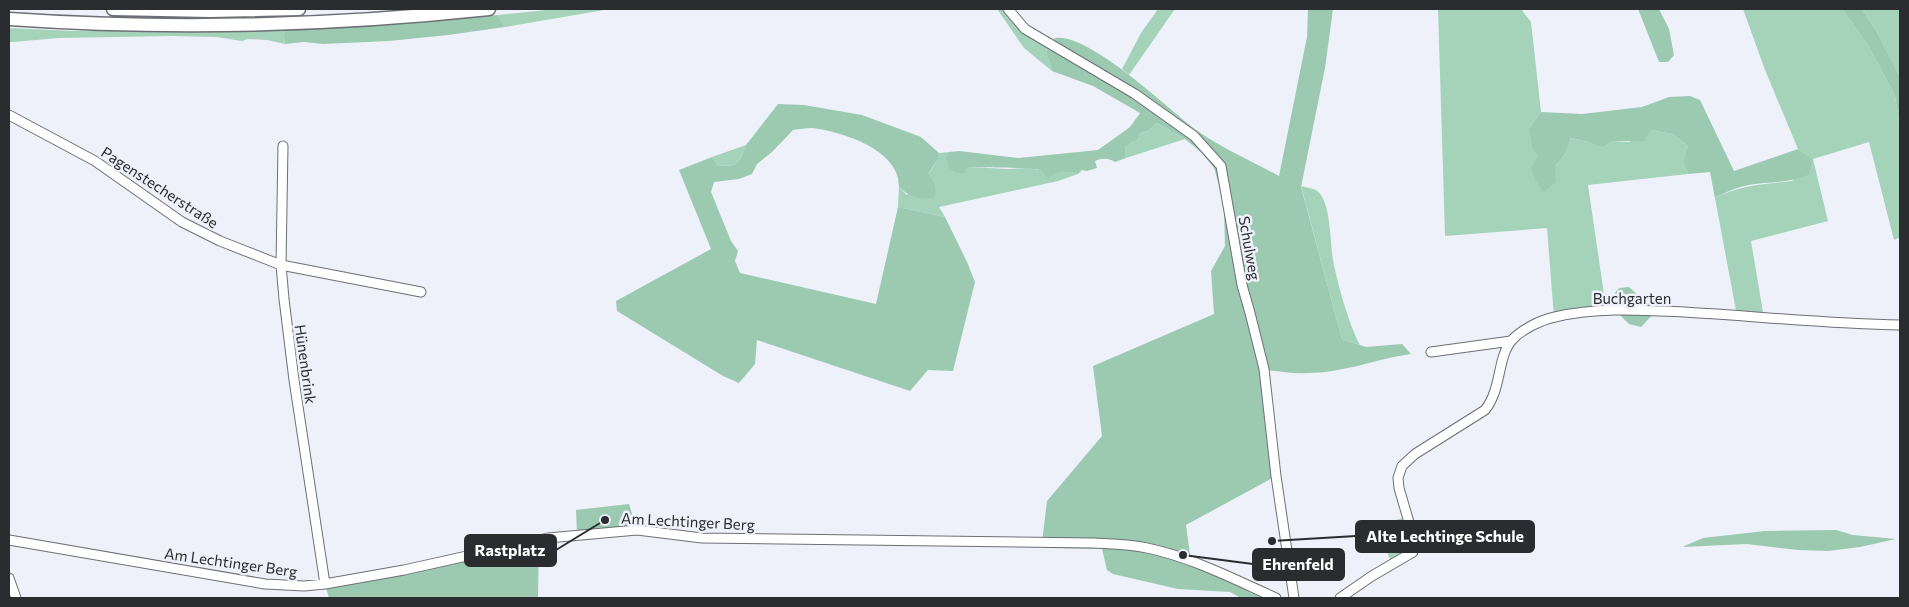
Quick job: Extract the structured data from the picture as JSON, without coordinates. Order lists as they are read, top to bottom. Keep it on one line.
{"streets":{"street":["Pagenstecherstraße","Schulweg","Buchgarten","Hünenbrink","Am Lechtinger Berg"]},"crossings":[["Pagenstecherstraße","Hünenbrink"],["Hünenbrink","Am Lechtinger Berg"]],"places":["Rastplatz","Alte Lechtinge Schule","Ehrenfeld"]}
